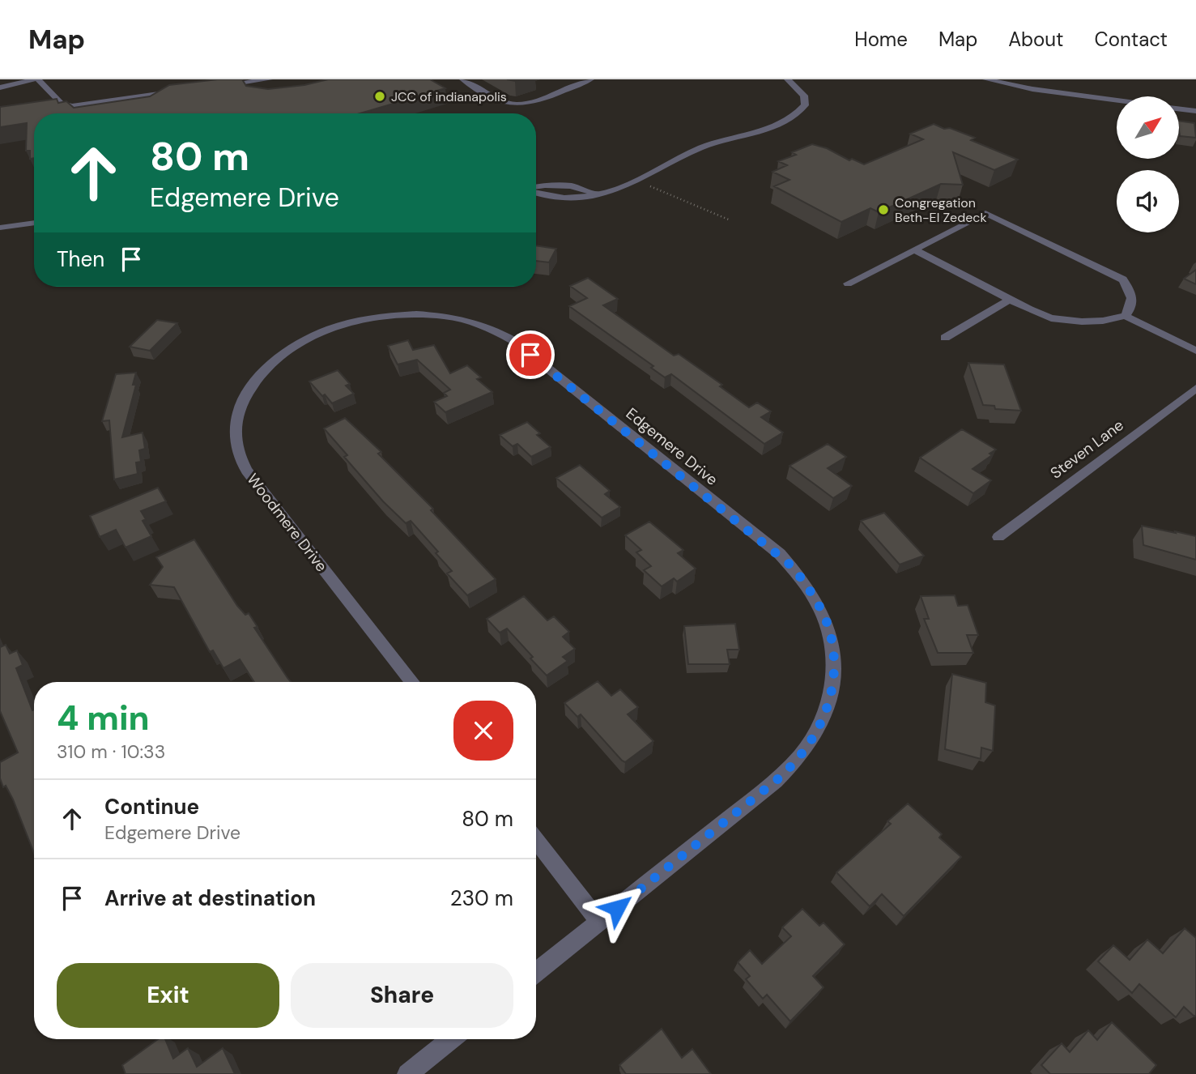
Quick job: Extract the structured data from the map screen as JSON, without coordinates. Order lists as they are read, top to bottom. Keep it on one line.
{"streets":{"street":["Edgemere Drive","Steven Lane","Woodmere Drive"]},"crossings":[["Edgemere Drive","Woodmere Drive"]],"places":["JCC of indianapolis","Congregation Beth-El Zedeck"],"north":"top right","page":{"header":"Map","nav":["Home","Map","About","Contact"],"turn":["80 m","Edgemere Drive"],"then":"Then","heading":["4 min","310 m · 10:33"],"list":[{"name":"Continue","note":"Edgemere Drive","value":"80 m"},{"name":"Arrive at destination","value":"230 m"}],"buttons":["Exit","Share"]}}
